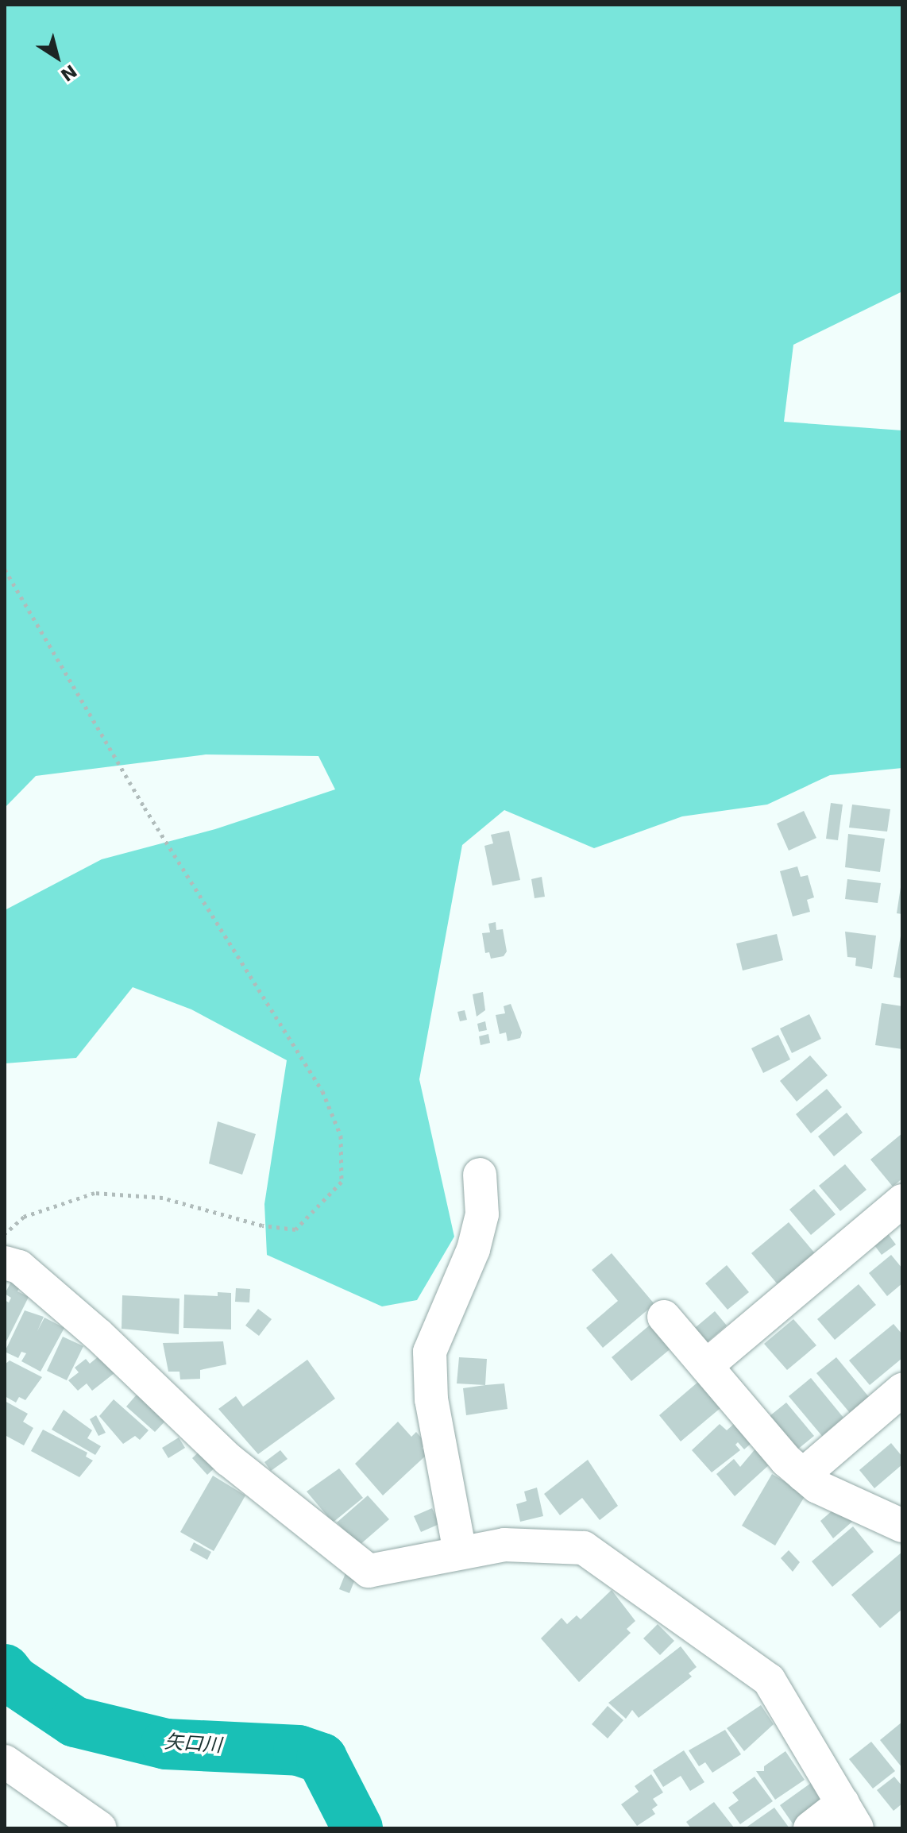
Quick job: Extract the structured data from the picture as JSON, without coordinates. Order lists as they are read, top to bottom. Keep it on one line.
{"water":["矢口川"],"north":"bottom right"}
